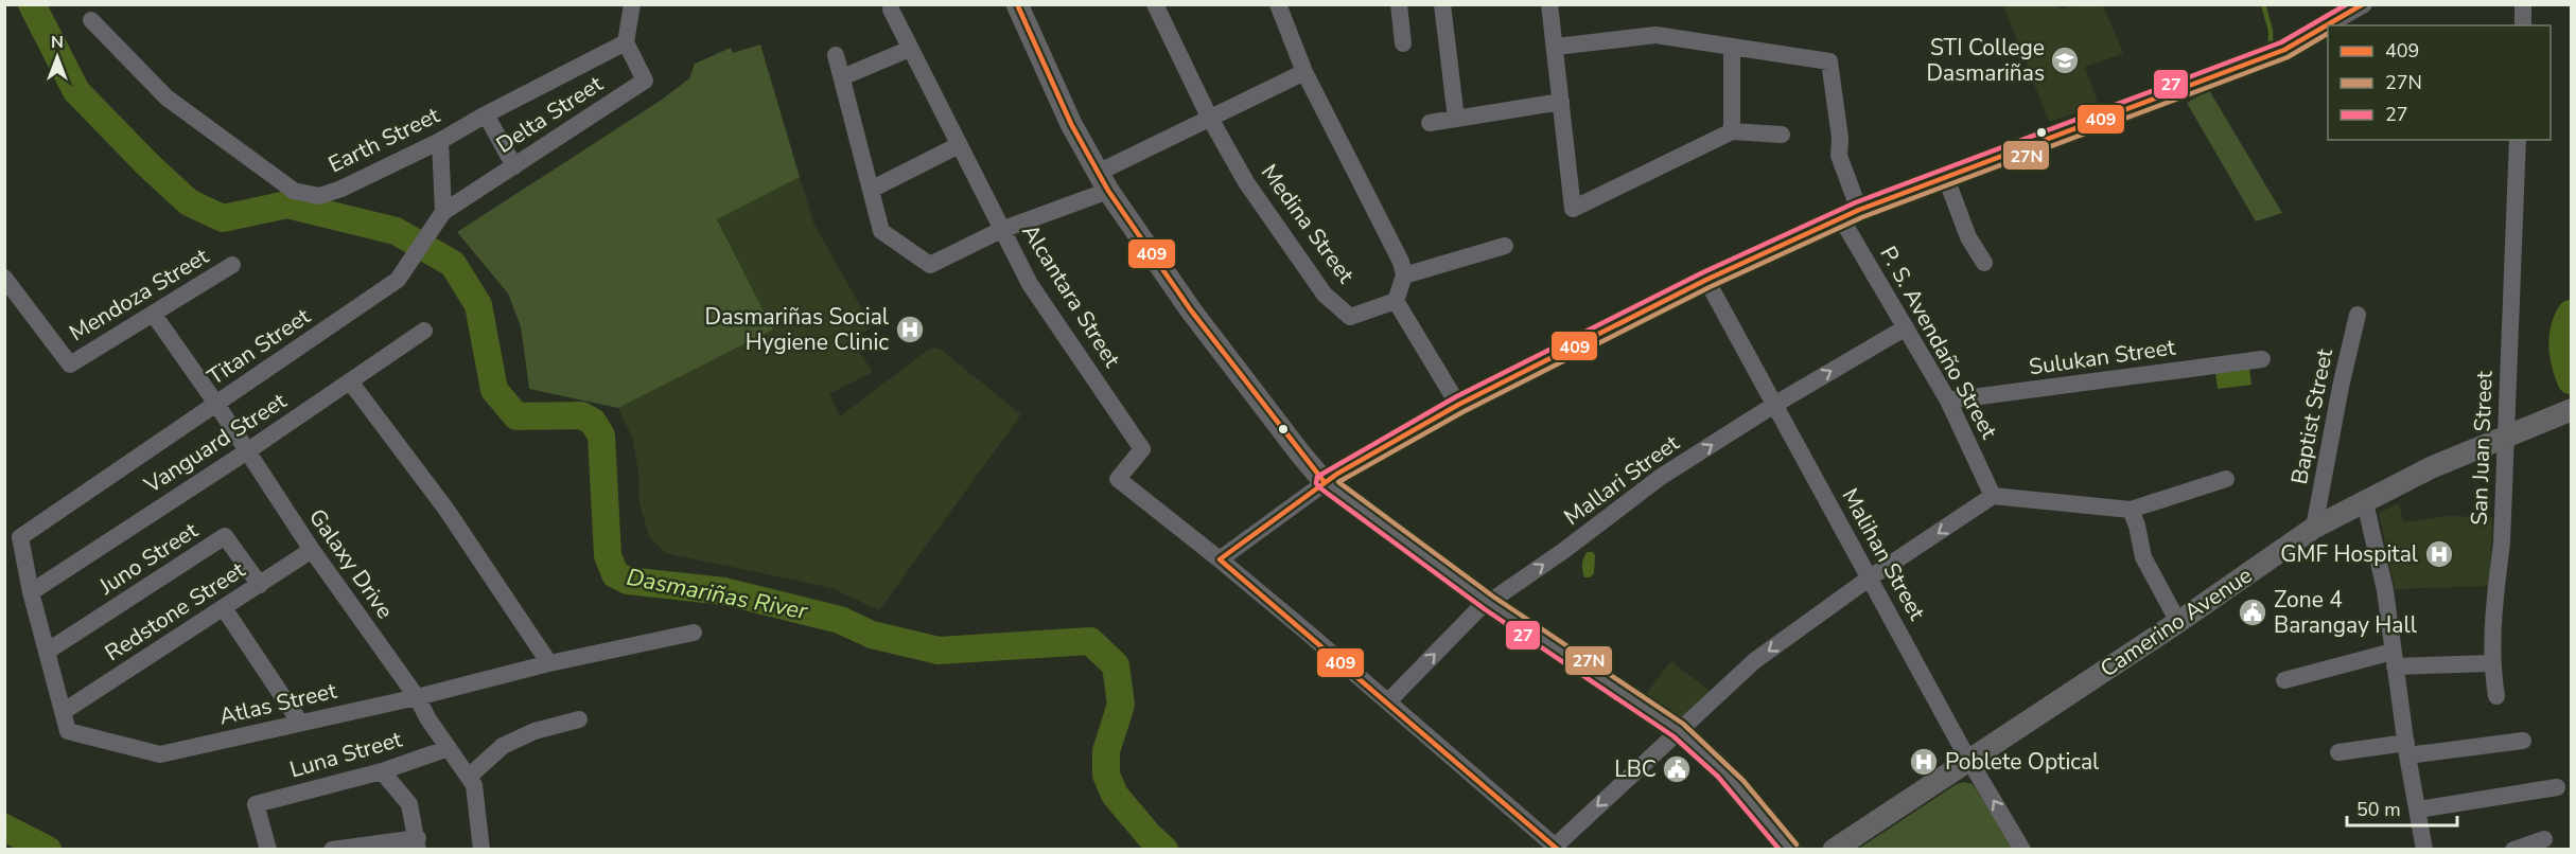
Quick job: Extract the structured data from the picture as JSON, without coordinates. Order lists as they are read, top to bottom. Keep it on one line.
{"streets":{"main road":["Camerino Avenue"],"street":["Delta Street","Earth Street","Medina Street","Mendoza Street","Alcantara Street","P. S. Avendaño Street","Titan Street","Sulukan Street","Baptist Street","Vanguard Street","San Juan Street","Mallari Street","Malihan Street","Juno Street","Galaxy Drive","Redstone Street","Atlas Street","Luna Street"]},"crossings":[["Delta Street","Earth Street"],["Delta Street","Titan Street"],["Mendoza Street","Galaxy Drive"],["P. S. Avendaño Street","Sulukan Street"],["P. S. Avendaño Street","Mallari Street"],["Titan Street","Galaxy Drive"],["Titan Street","Atlas Street"],["Baptist Street","Camerino Avenue"],["Vanguard Street","Galaxy Drive"],["Vanguard Street","Atlas Street"],["San Juan Street","Camerino Avenue"],["Mallari Street","Malihan Street"],["Malihan Street","Camerino Avenue"],["Juno Street","Redstone Street"],["Juno Street","Atlas Street"],["Galaxy Drive","Redstone Street"],["Galaxy Drive","Atlas Street"],["Galaxy Drive","Luna Street"],["Redstone Street","Atlas Street"]],"water":["Dasmariñas River"],"places":{"school or university":["STI College Dasmariñas"],"hospital":["Dasmariñas Social Hygiene Clinic","GMF Hospital","Poblete Optical"],"public building":["Zone 4 Barangay Hall","LBC"]},"lines":["transit line 409","transit line 27","transit line 27N"],"legend":["409","27N","27"],"scale_bar":"50 m","north":"top"}
